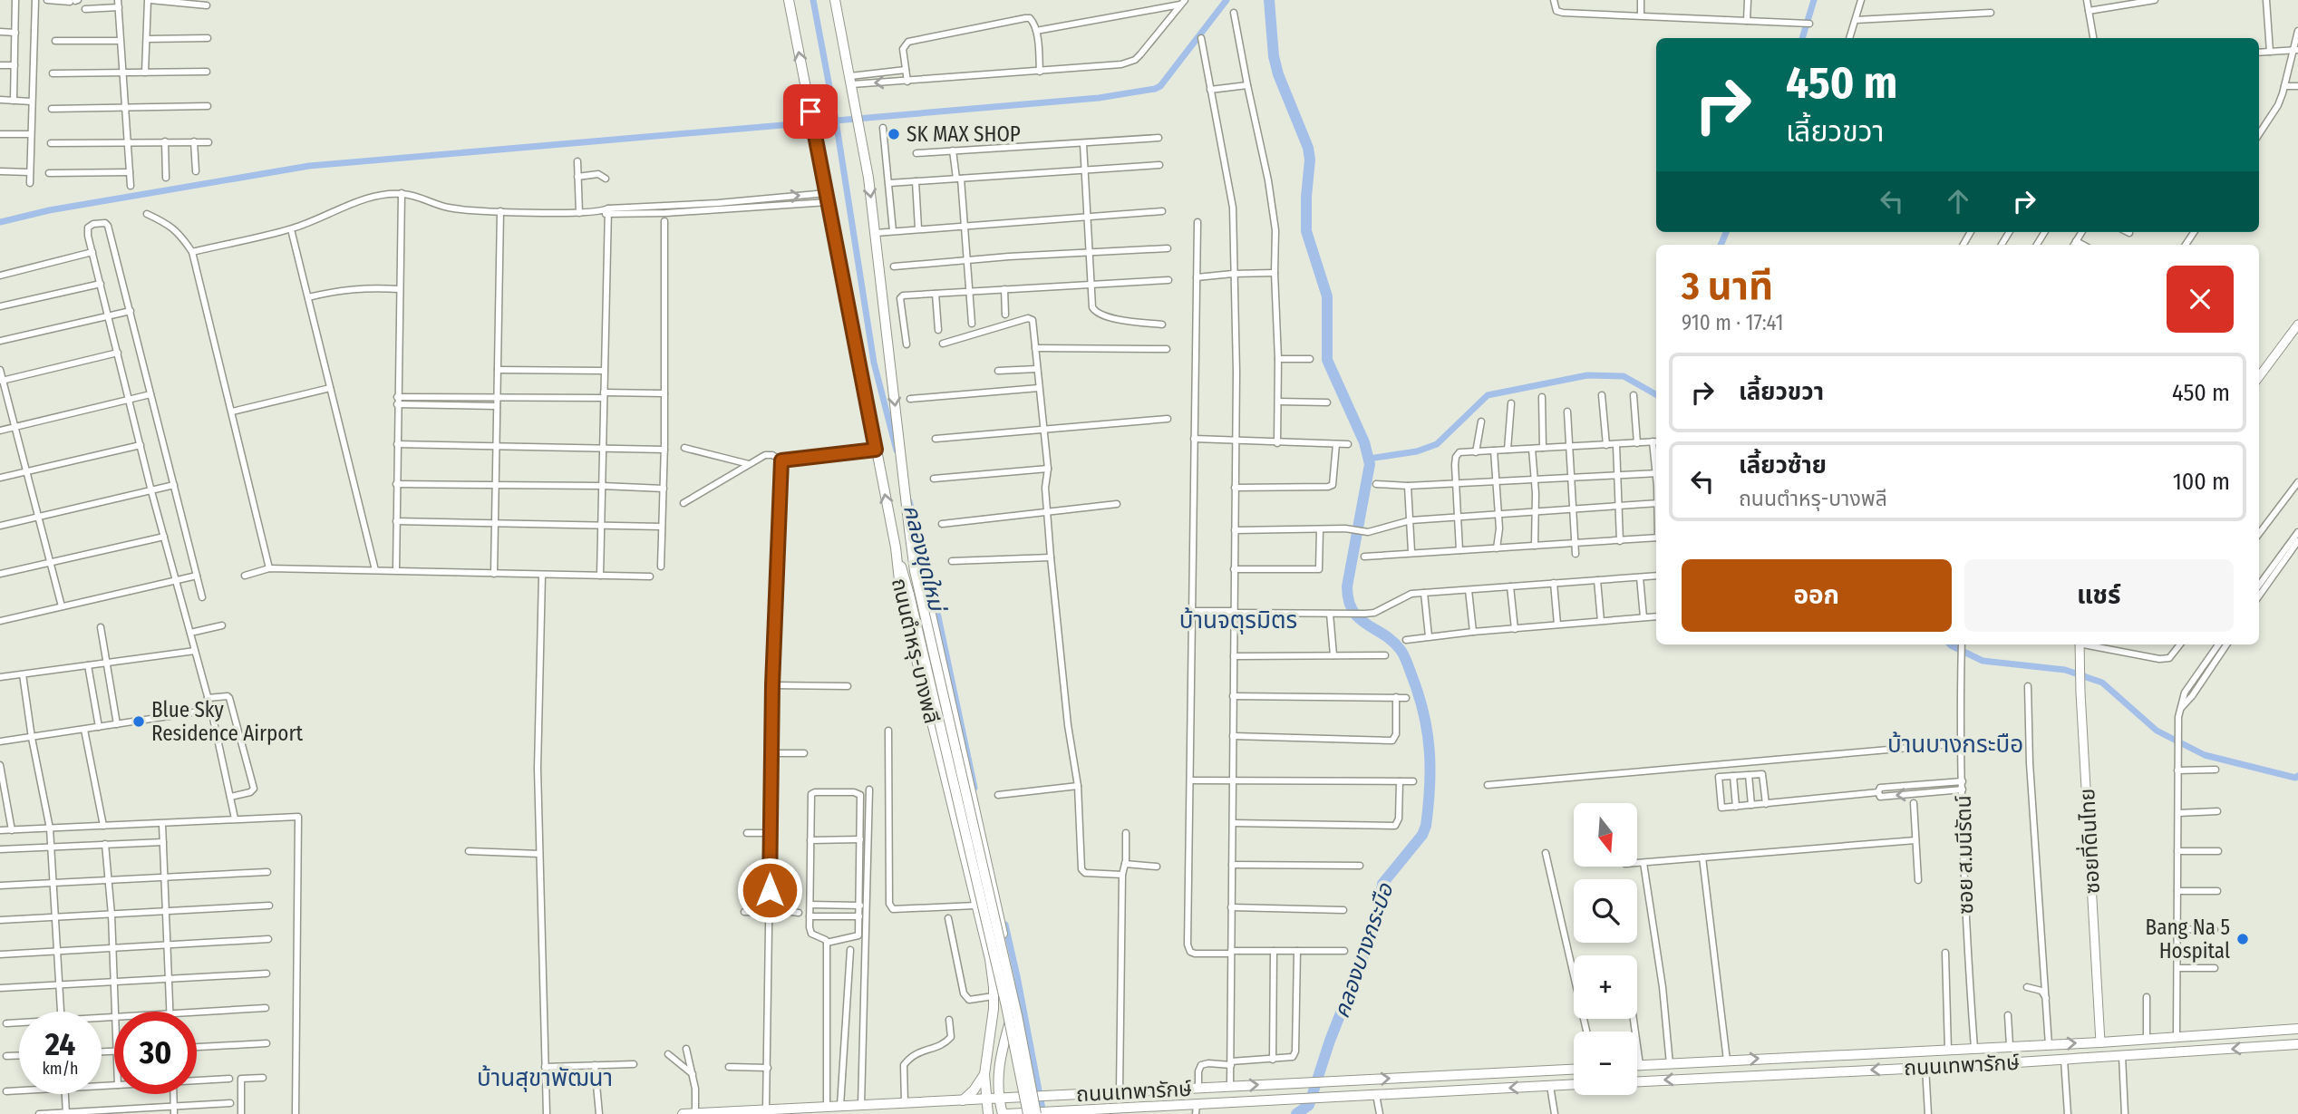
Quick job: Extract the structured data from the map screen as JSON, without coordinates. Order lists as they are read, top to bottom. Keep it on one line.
{"streets":{"main road":["ถนนตำหรุ-บางพลี","ถนนเทพารักษ์"],"street":["ซอยที่ดินไทย","ซอย ส.มนีรัตน์"]},"crossings":[["ถนนตำหรุ-บางพลี","ถนนเทพารักษ์"],["ซอยที่ดินไทย","ถนนเทพารักษ์"],["ซอย ส.มนีรัตน์","ถนนเทพารักษ์"]],"districts":["บ้านจตุรมิตร","บ้านบางกระบือ","บ้านสุขาพัฒนา"],"water":["คลองขุดใหม่","คลองบางกระบือ"],"places":["SK MAX SHOP","Blue Sky Residence Airport","Bang Na 5 Hospital"],"north":"bottom","page":{"turn":["450 m","เลี้ยวขวา"],"heading":["3 นาที","910 m · 17:41"],"list":[{"name":"เลี้ยวขวา","value":"450 m"},{"name":"เลี้ยวซ้าย","note":"ถนนตำหรุ-บางพลี","value":"100 m"}],"buttons":["ออก","แชร์"],"map_buttons":["+","−"],"speed":"24 km/h","limit":"30"}}
